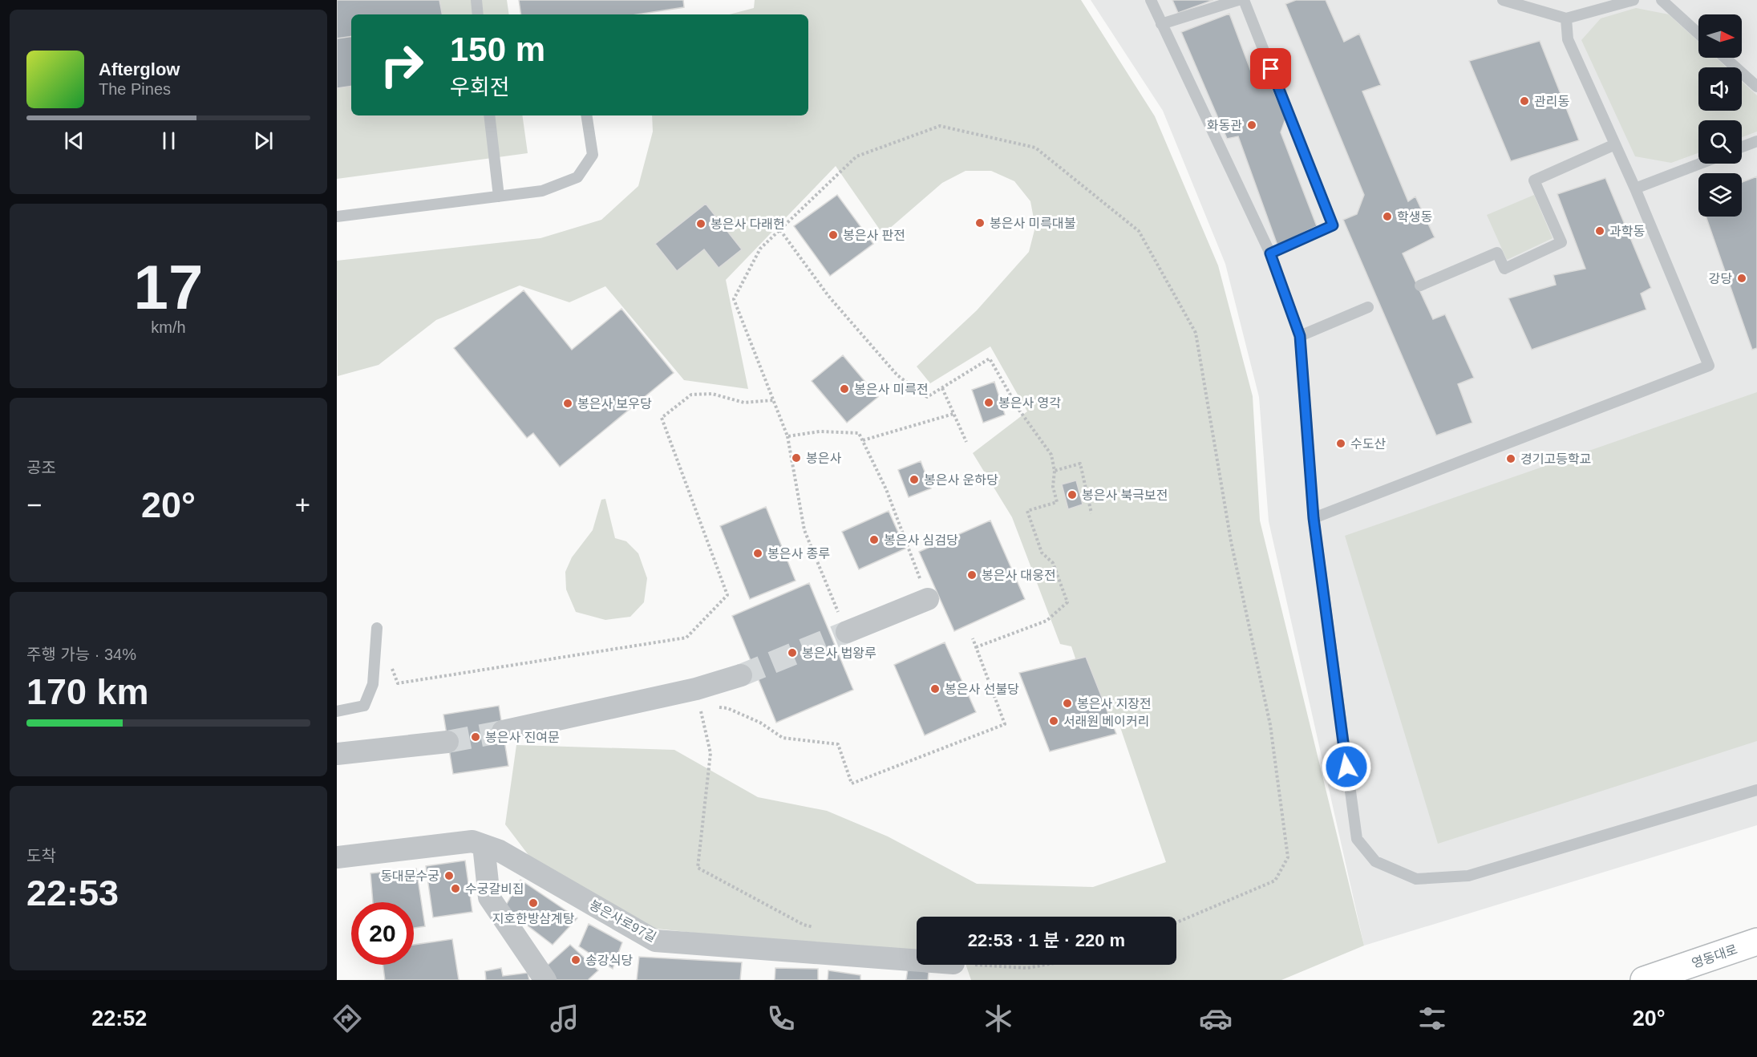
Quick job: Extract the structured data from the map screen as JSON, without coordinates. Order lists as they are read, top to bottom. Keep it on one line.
{"streets":{"main road":["영동대로"],"street":["봉은사로97길"]},"places":["관리동","화동관","학생동","봉은사 미륵대불","봉은사 다래헌","과학동","봉은사 판전","강당","봉은사 미륵전","봉은사 영각","봉은사 보우당","수도산","봉은사","경기고등학교","봉은사 운하당","봉은사 북극보전","봉은사 심검당","봉은사 종루","봉은사 대웅전","봉은사 법왕루","봉은사 선불당","봉은사 지장전","서래원 베이커리","봉은사 진여문","동대문수궁","수궁갈비집","지호한방삼계탕","송강식당"],"north":"right","page":{"turn":["150 m","우회전"],"song":["Afterglow","The Pines"],"tile":[["17","km/h"],"공조",["주행 가능 · 34%","170 km"],["도착","22:53"]],"heat":["−","20°","+"],"limit":"20","trip":"22:53 · 1 분 · 220 m","tabs":["22:52","20°"]}}
